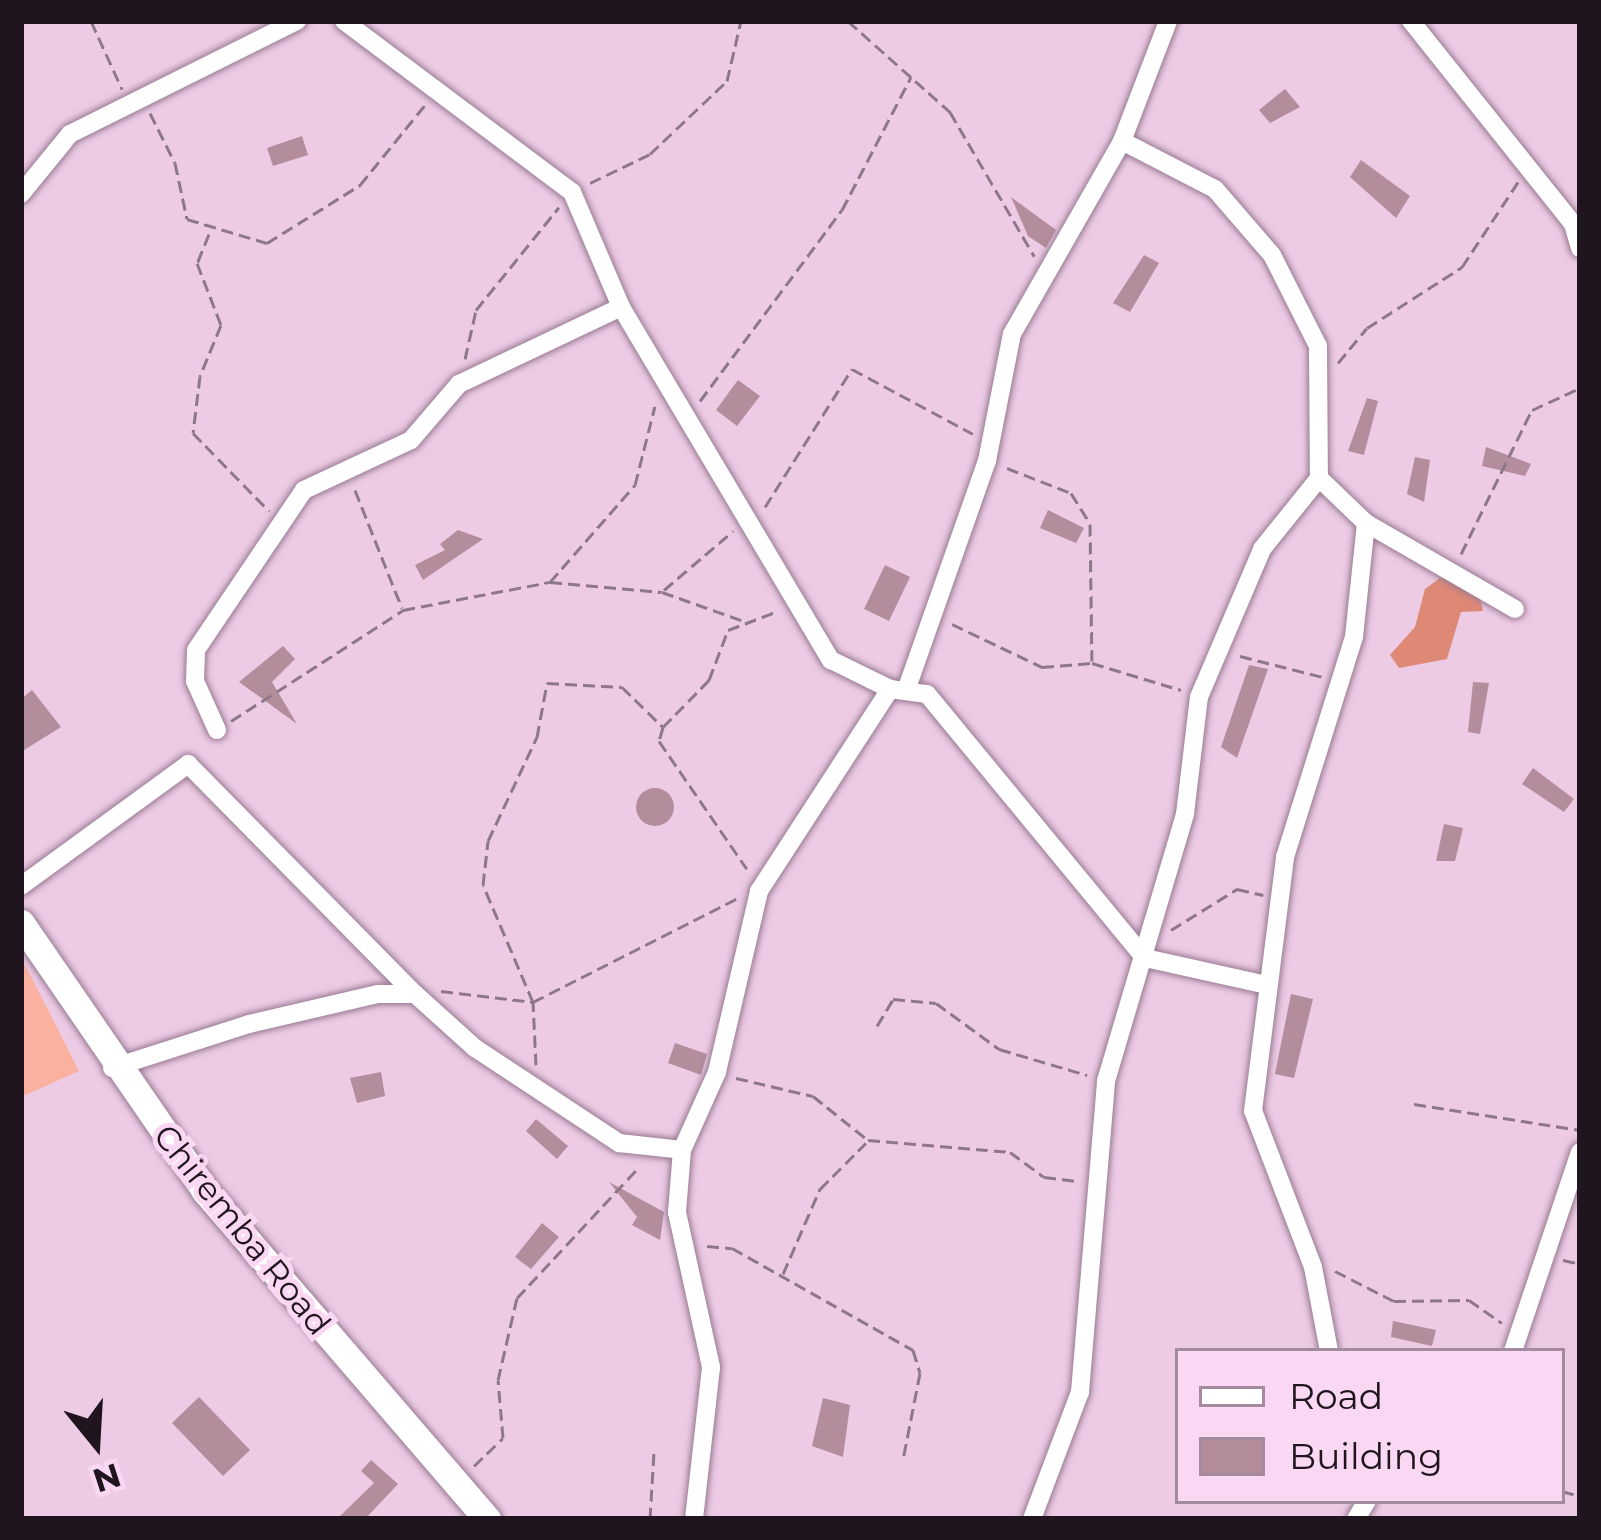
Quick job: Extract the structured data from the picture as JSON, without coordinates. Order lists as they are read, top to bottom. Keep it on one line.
{"streets":{"main road":["Chiremba Road"]},"legend":["Road","Building"],"north":"bottom"}
